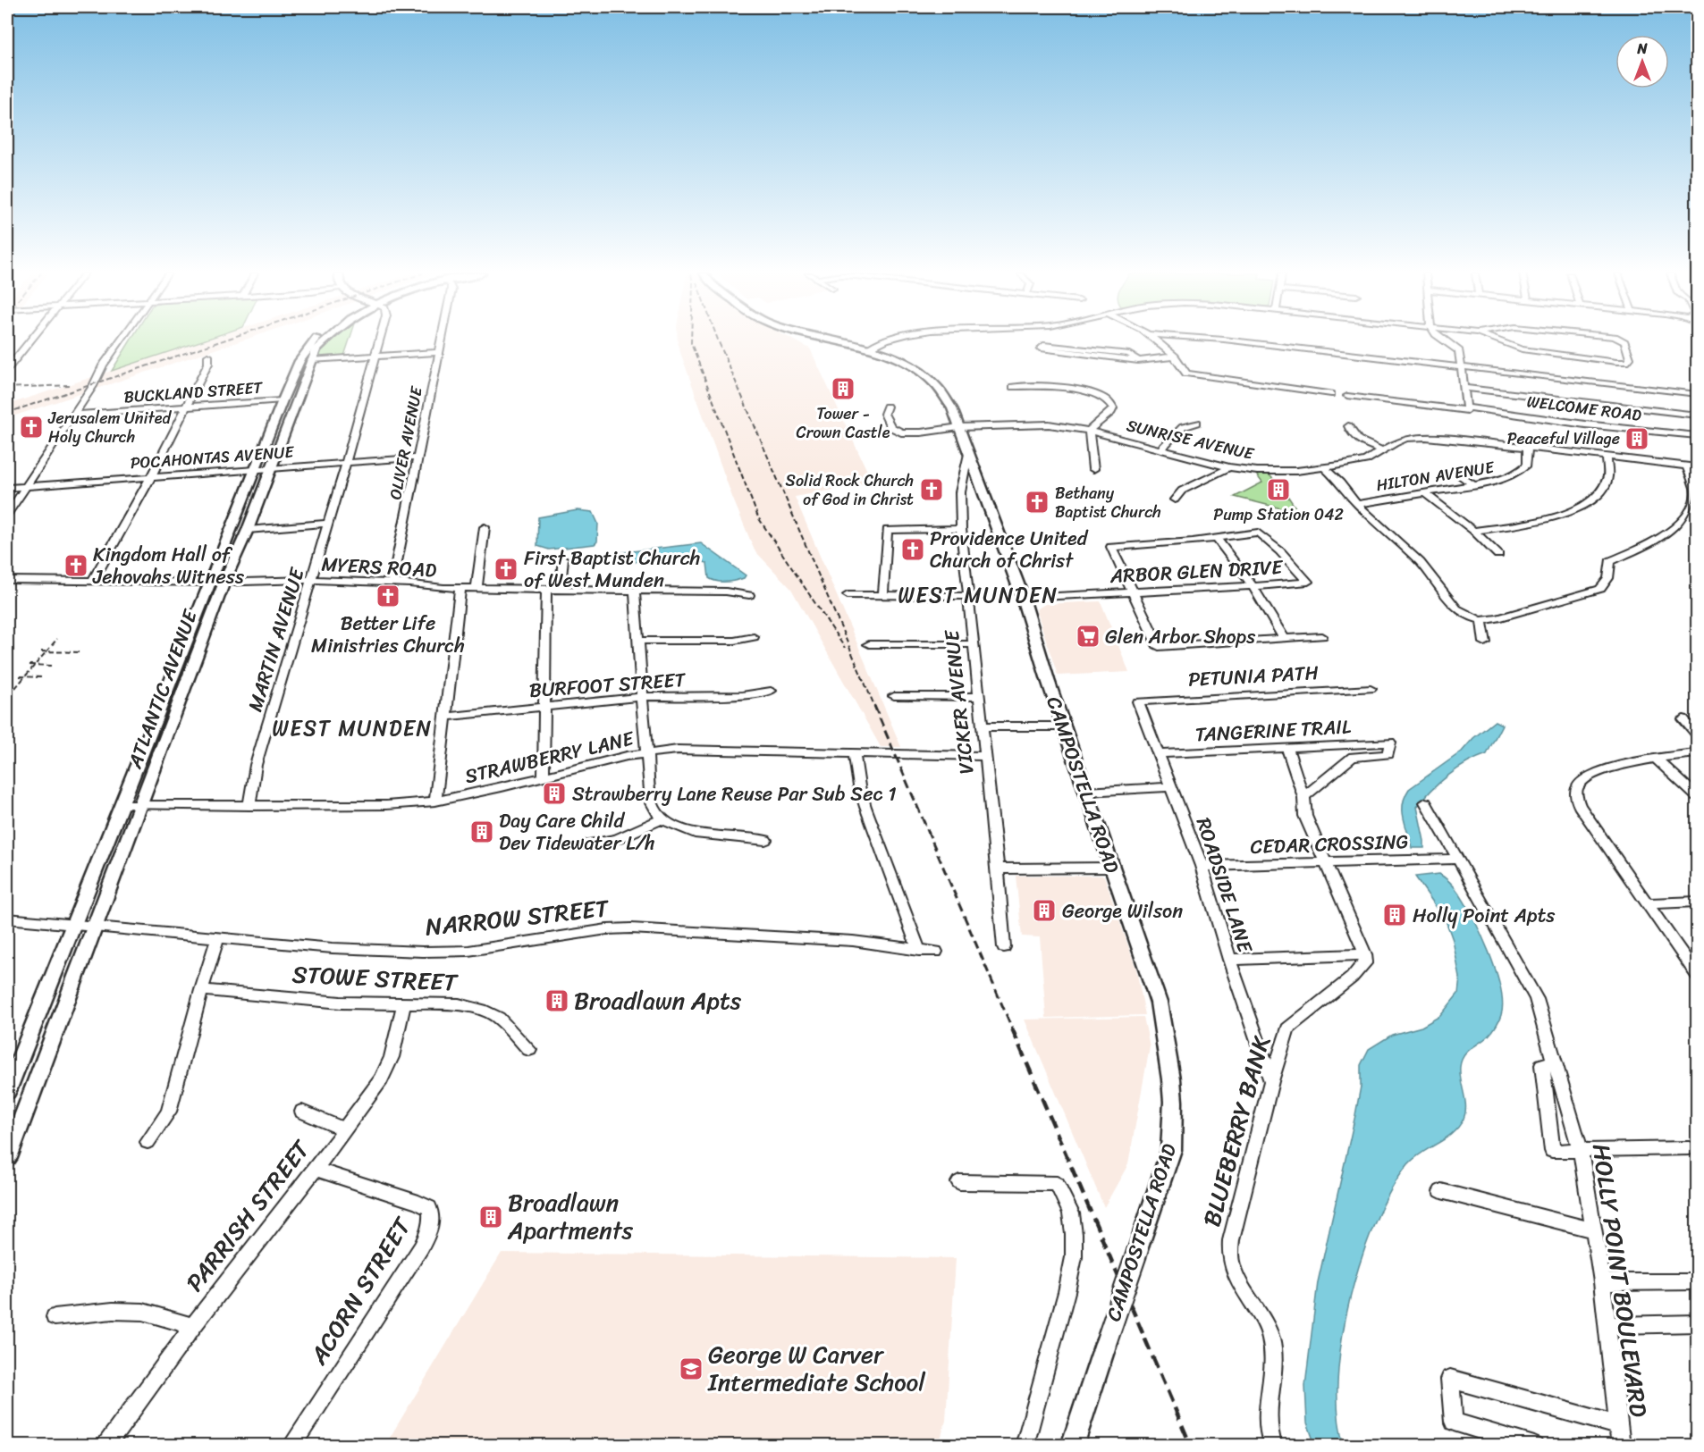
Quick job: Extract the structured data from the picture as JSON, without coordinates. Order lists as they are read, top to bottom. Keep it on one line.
{"streets":{"main road":["ATLANTIC AVENUE","CAMPOSTELLA ROAD"],"street":["BUCKLAND STREET","WELCOME ROAD","SUNRISE AVENUE","OLIVER AVENUE","POCAHONTAS AVENUE","HILTON AVENUE","MYERS ROAD","ARBOR GLEN DRIVE","MARTIN AVENUE","PETUNIA PATH","BURFOOT STREET","VICKER AVENUE","TANGERINE TRAIL","STRAWBERRY LANE","CEDAR CROSSING","ROADSIDE LANE","NARROW STREET","STOWE STREET","BLUEBERRY BANK","PARRISH STREET","HOLLY POINT BOULEVARD","ACORN STREET"]},"crossings":[["BUCKLAND STREET","ATLANTIC AVENUE"],["SUNRISE AVENUE","HILTON AVENUE"],["SUNRISE AVENUE","CAMPOSTELLA ROAD"],["OLIVER AVENUE","POCAHONTAS AVENUE"],["OLIVER AVENUE","MYERS ROAD"],["POCAHONTAS AVENUE","MARTIN AVENUE"],["POCAHONTAS AVENUE","ATLANTIC AVENUE"],["MYERS ROAD","MARTIN AVENUE"],["MYERS ROAD","ATLANTIC AVENUE"],["ARBOR GLEN DRIVE","CAMPOSTELLA ROAD"],["MARTIN AVENUE","STRAWBERRY LANE"],["PETUNIA PATH","ROADSIDE LANE"],["ATLANTIC AVENUE","STRAWBERRY LANE"],["ATLANTIC AVENUE","NARROW STREET"],["VICKER AVENUE","STRAWBERRY LANE"],["VICKER AVENUE","CAMPOSTELLA ROAD"],["TANGERINE TRAIL","ROADSIDE LANE"],["CEDAR CROSSING","ROADSIDE LANE"],["CEDAR CROSSING","HOLLY POINT BOULEVARD"],["ROADSIDE LANE","BLUEBERRY BANK"],["STOWE STREET","PARRISH STREET"],["PARRISH STREET","ACORN STREET"]],"districts":["WEST MUNDEN","WEST MUNDEN"],"places":{"building":["Tower - Crown Castle","Peaceful Village","Pump Station 042","Strawberry Lane Reuse Par Sub Sec 1","Day Care Child Dev Tidewater L/h","George Wilson","Holly Point Apts","Broadlawn Apts","Broadlawn Apartments"],"church":["Jerusalem United Holy Church","Solid Rock Church of God in Christ","Bethany Baptist Church","Providence United Church of Christ","Kingdom Hall of Jehovahs Witness","First Baptist Church of West Munden","Better Life Ministries Church"],"supermarket":["Glen Arbor Shops"],"school or university":["George W Carver Intermediate School"]},"north":"top"}
